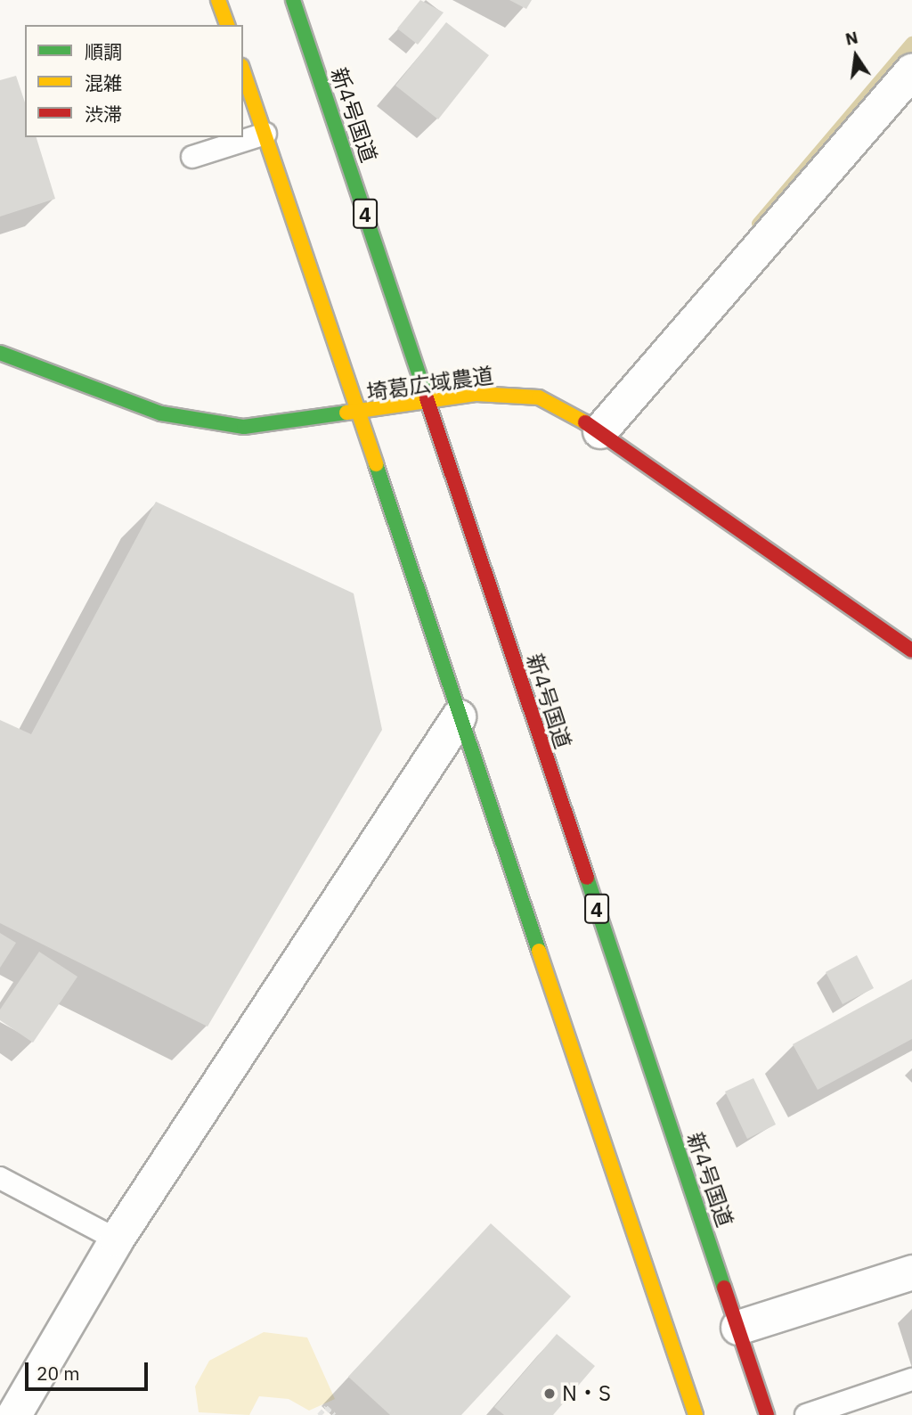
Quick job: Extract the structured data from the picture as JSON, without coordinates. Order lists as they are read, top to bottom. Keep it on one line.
{"streets":{"main road":["新4号国道","4","埼葛広域農道"]},"crossings":[["新4号国道","埼葛広域農道"]],"places":["N・S"],"legend":["順調","混雑","渋滞"],"scale_bar":"20 m","north":"top"}
